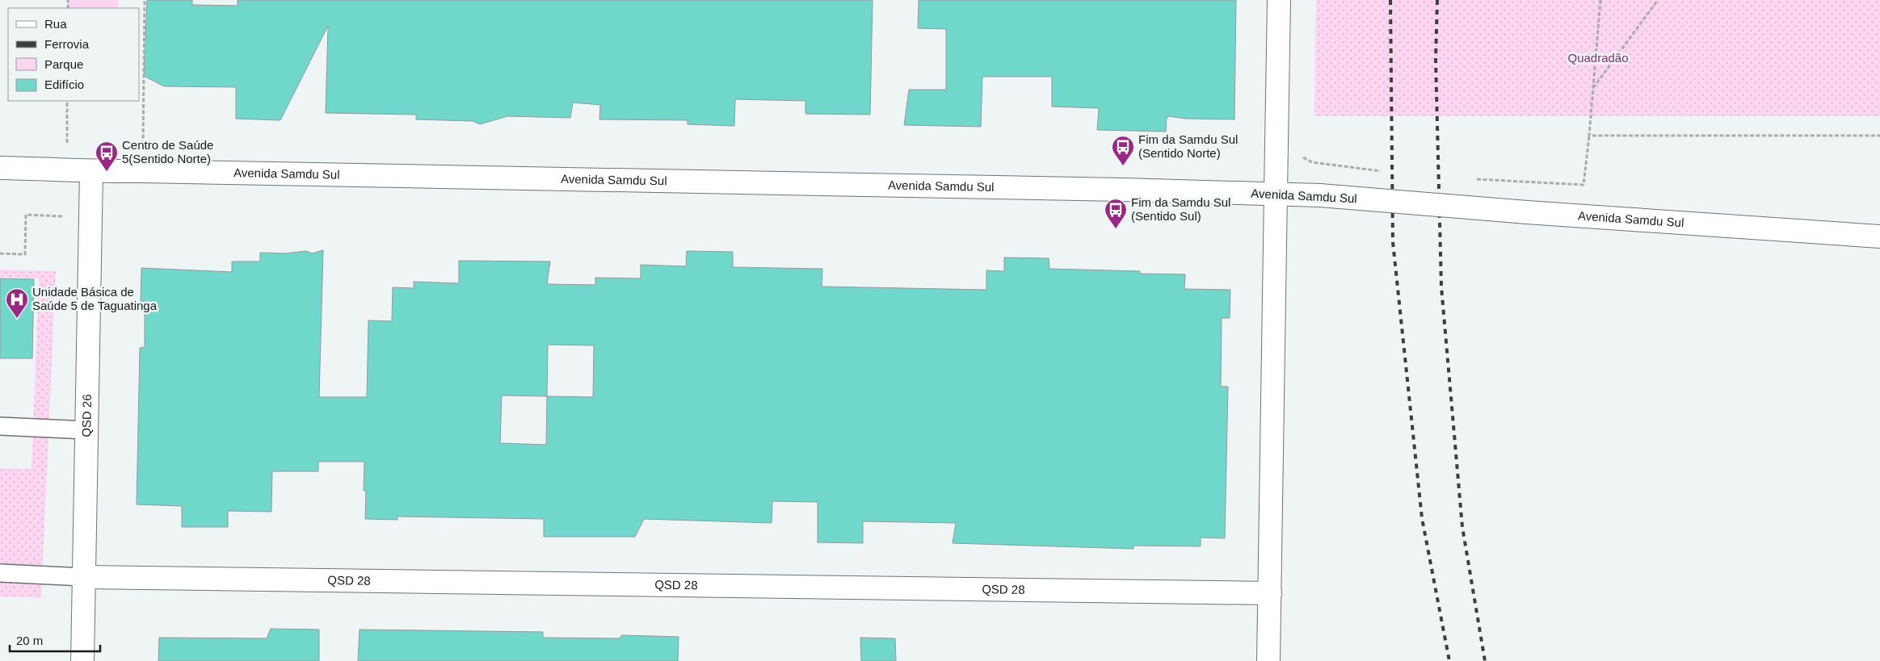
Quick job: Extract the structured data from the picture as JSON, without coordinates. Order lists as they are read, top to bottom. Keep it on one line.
{"streets":{"street":["Avenida Samdu Sul","QSD 26","QSD 28"]},"crossings":[["Avenida Samdu Sul","QSD 26"],["QSD 26","QSD 28"]],"parks":["Quadradão"],"places":{"bus stop":["Fim da Samdu Sul (Sentido Norte)","Centro de Saúde 5(Sentido Norte)","Fim da Samdu Sul (Sentido Sul)"],"hospital":["Unidade Básica de Saúde 5 de Taguatinga"]},"legend":["Rua","Ferrovia","Parque","Edifício"],"scale_bar":"20 m"}
